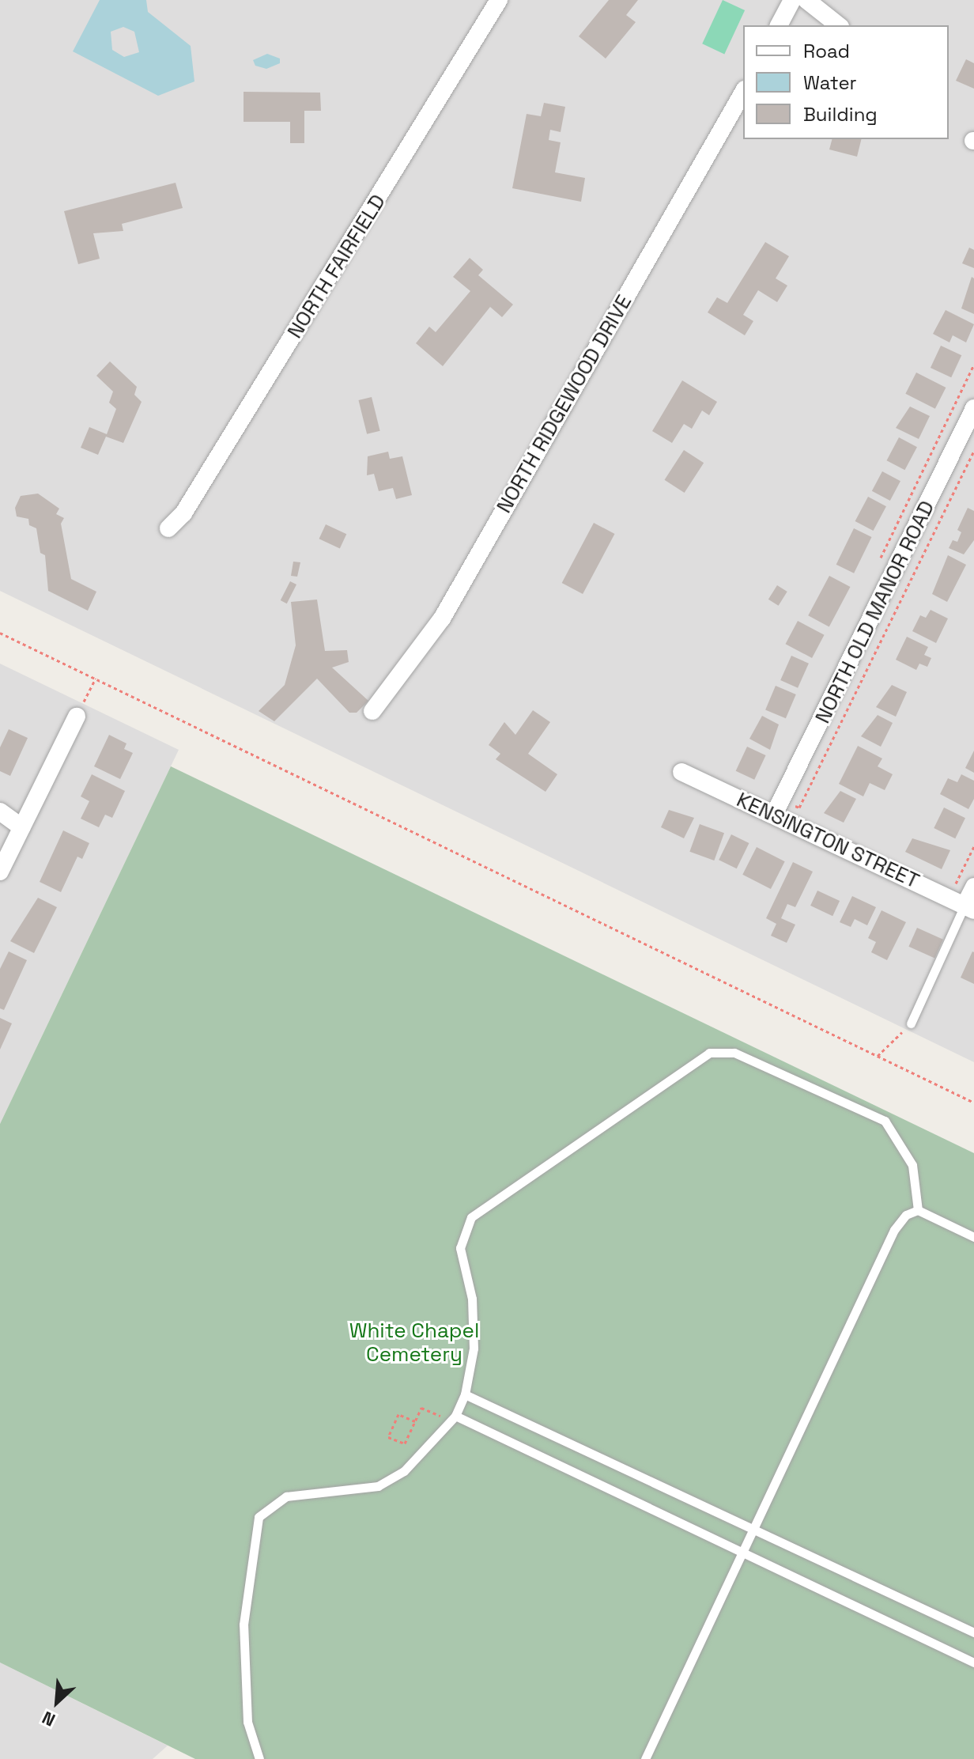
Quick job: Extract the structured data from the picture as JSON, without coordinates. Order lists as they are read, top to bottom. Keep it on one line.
{"streets":{"street":["NORTH FAIRFIELD","NORTH RIDGEWOOD DRIVE","NORTH OLD MANOR ROAD","KENSINGTON STREET"]},"crossings":[["NORTH OLD MANOR ROAD","KENSINGTON STREET"]],"parks":["White Chapel Cemetery"],"legend":["Road","Water","Building"],"north":"bottom left"}
